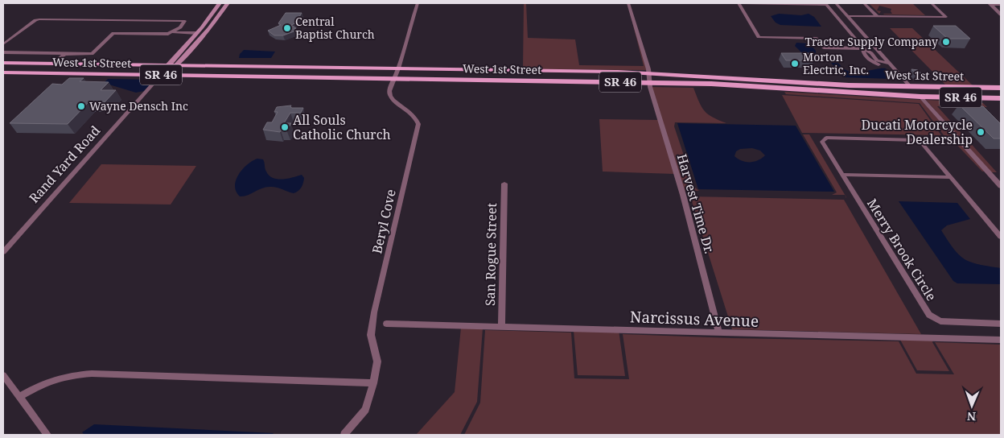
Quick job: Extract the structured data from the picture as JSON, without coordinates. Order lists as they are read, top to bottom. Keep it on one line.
{"streets":{"main road":["West 1st Street","SR 46"],"street":["Rand Yard Road","Harvest Time Dr.","Beryl Cove","Merry Brook Circle","San Rogue Street","Narcissus Avenue"]},"crossings":[["West 1st Street","Rand Yard Road"],["West 1st Street","Harvest Time Dr."],["West 1st Street","Beryl Cove"],["Harvest Time Dr.","Narcissus Avenue"],["San Rogue Street","Narcissus Avenue"]],"places":["Central Baptist Church","Tractor Supply Company","Morton Electric, Inc.","Wayne Densch Inc","All Souls Catholic Church","Ducati Motorcycle Dealership"],"north":"bottom"}
